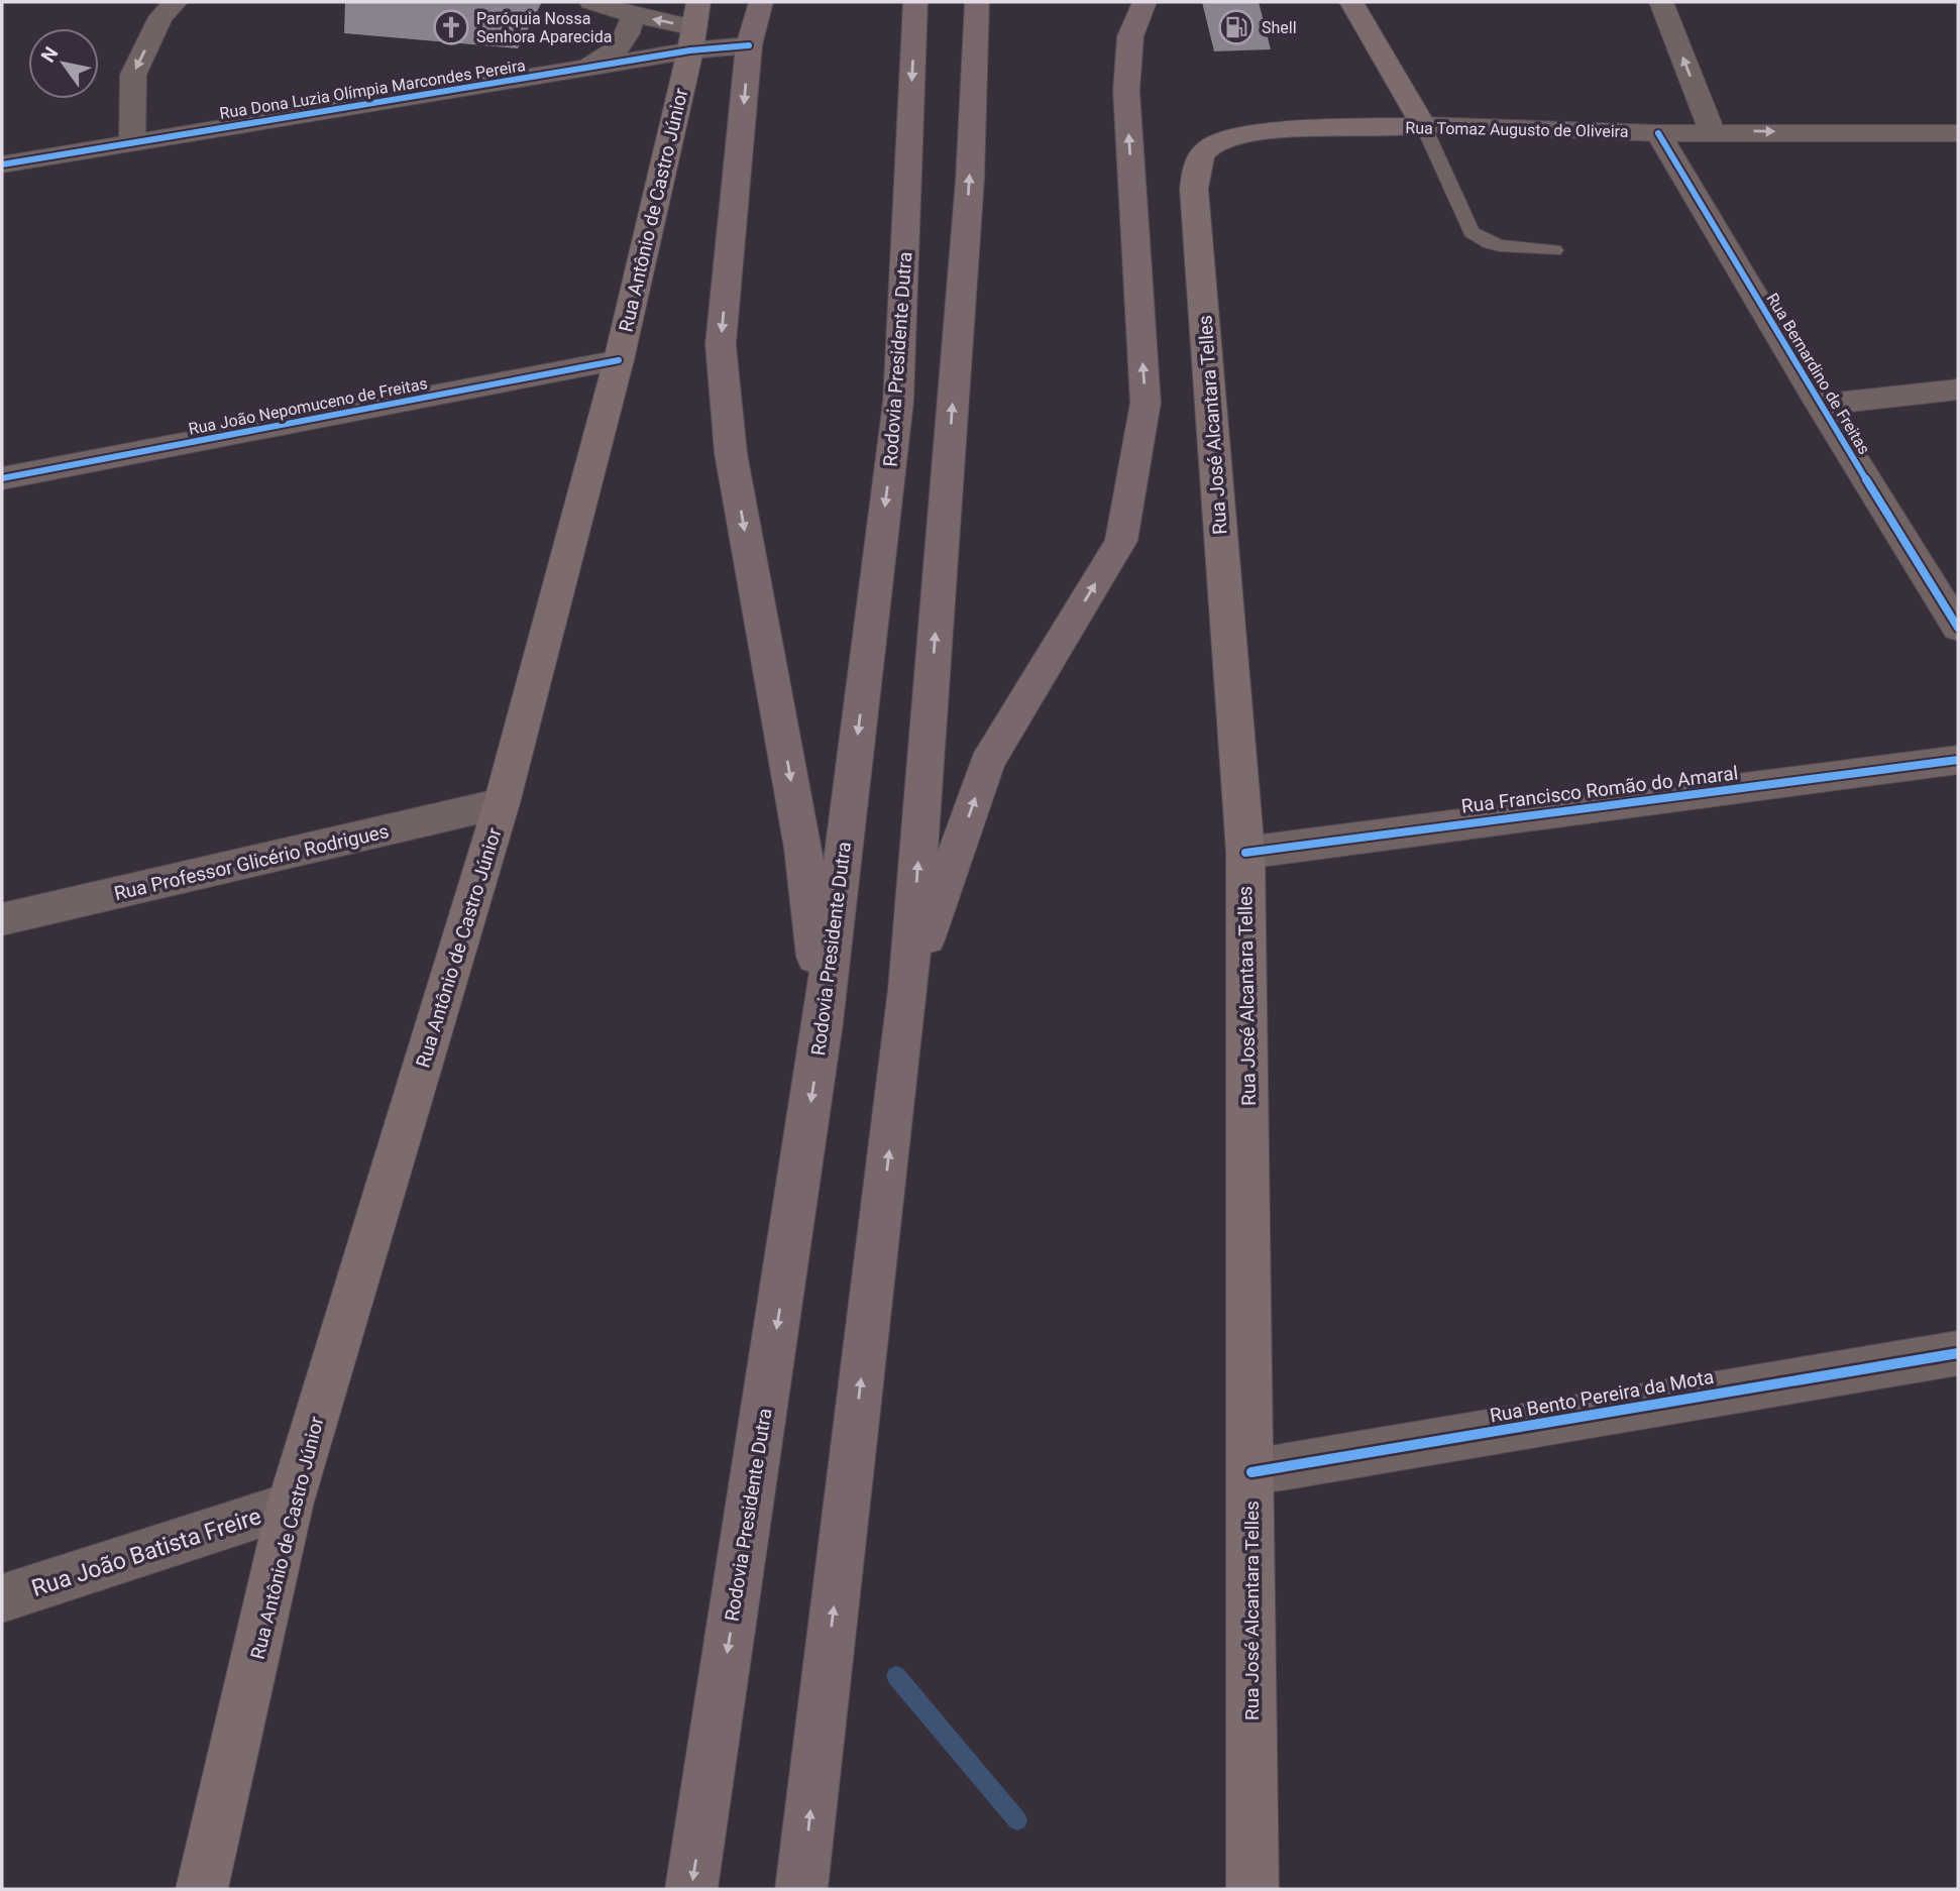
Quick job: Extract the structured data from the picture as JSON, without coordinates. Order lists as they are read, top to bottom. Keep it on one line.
{"streets":{"highway":["Rodovia Presidente Dutra"],"main road":["Rua Tomaz Augusto de Oliveira","Rua Antônio de Castro Júnior","Rua José Alcantara Telles"],"street":["Rua Dona Luzia Olímpia Marcondes Pereira","Rua Bernardino de Freitas","Rua João Nepomuceno de Freitas","Rua Francisco Romão do Amaral","Rua Professor Glicério Rodrigues","Rua Bento Pereira da Mota","Rua João Batista Freire"]},"crossings":[["Rua Dona Luzia Olímpia Marcondes Pereira","Rua Antônio de Castro Júnior"],["Rua Tomaz Augusto de Oliveira","Rua Bernardino de Freitas"],["Rua Tomaz Augusto de Oliveira","Rua José Alcantara Telles"],["Rua Antônio de Castro Júnior","Rua João Nepomuceno de Freitas"],["Rua Antônio de Castro Júnior","Rua Professor Glicério Rodrigues"],["Rua Antônio de Castro Júnior","Rua João Batista Freire"],["Rua José Alcantara Telles","Rua Francisco Romão do Amaral"],["Rua José Alcantara Telles","Rua Bento Pereira da Mota"]],"places":{"church":["Paróquia Nossa Senhora Aparecida"],"fuel station":["Shell"]},"north":"top left"}
